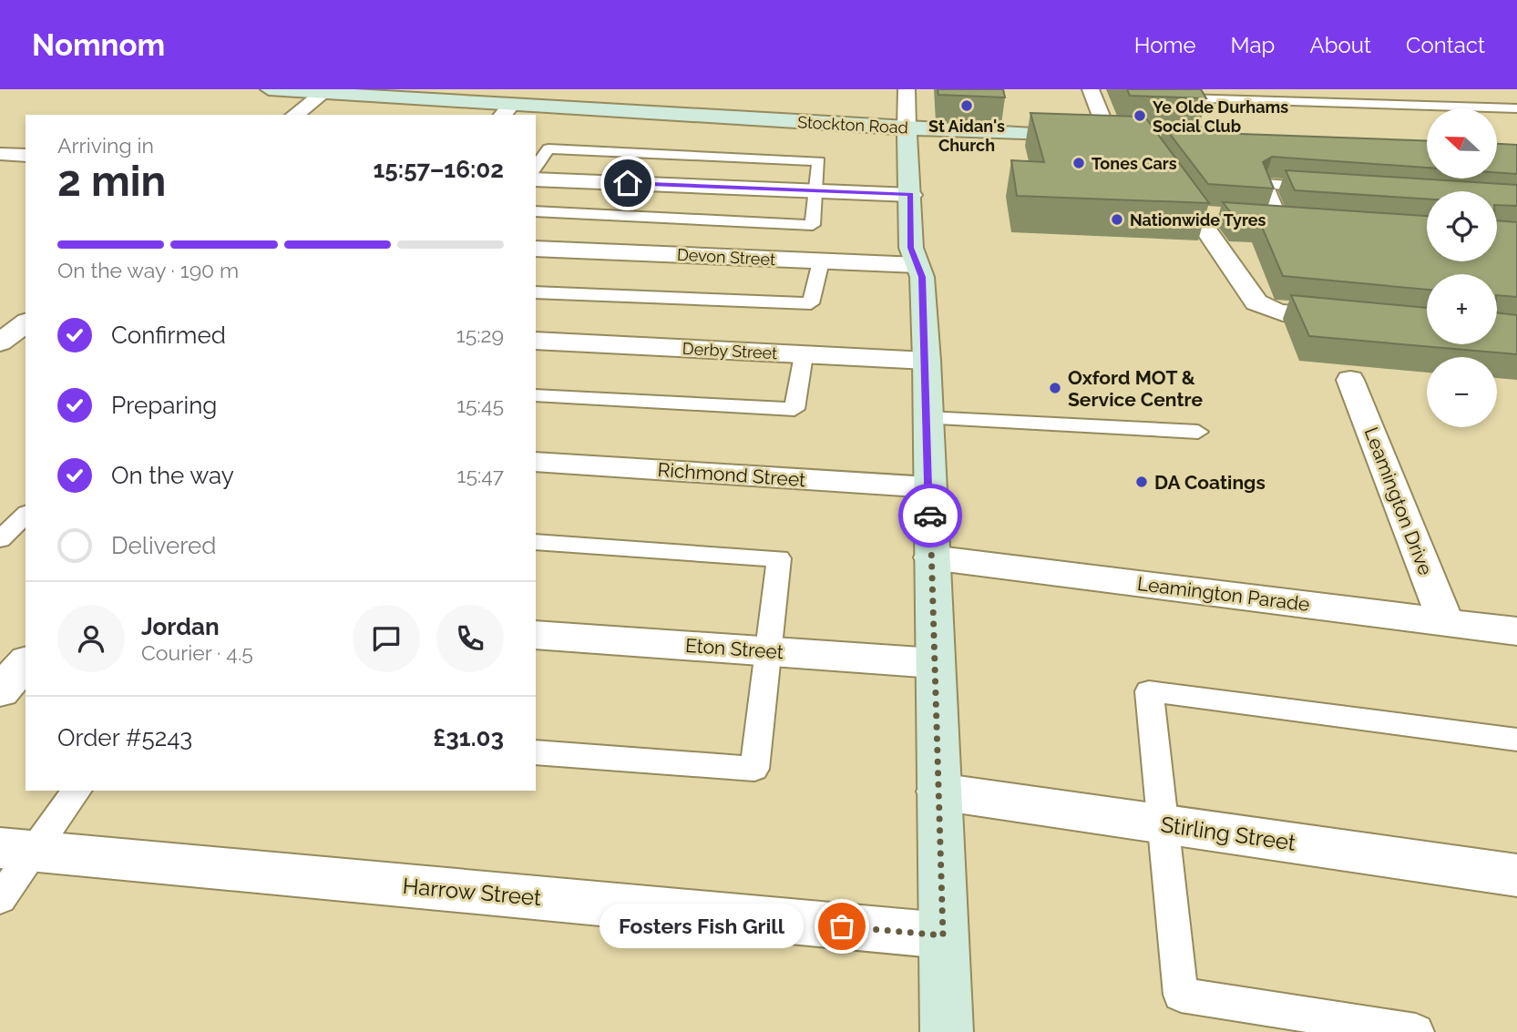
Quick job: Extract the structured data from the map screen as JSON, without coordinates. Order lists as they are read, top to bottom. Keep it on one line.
{"streets":{"street":["Stockton Road","Devon Street","Derby Street","Richmond Street","Leamington Drive","Leamington Parade","Eton Street","Stirling Street","Harrow Street"]},"crossings":[["Leamington Drive","Leamington Parade"]],"places":["St Aidan's Church","Ye Olde Durhams Social Club","Tones Cars","Nationwide Tyres","Oxford MOT & Service Centre","DA Coatings","Fosters Fish Grill"],"north":"left","page":{"header":"Nomnom","nav":["Home","Map","About","Contact"],"map_buttons":["+","−"],"heading":["2 min","Arriving in","15:57–16:02"],"panel":["Jordan","Courier · 4.5","Order #5243","£31.03"],"bar":"On the way · 190 m","list":[["Confirmed","15:29"],["Preparing","15:45"],["On the way","15:47"],"Delivered"],"bubble":"Fosters Fish Grill"}}
